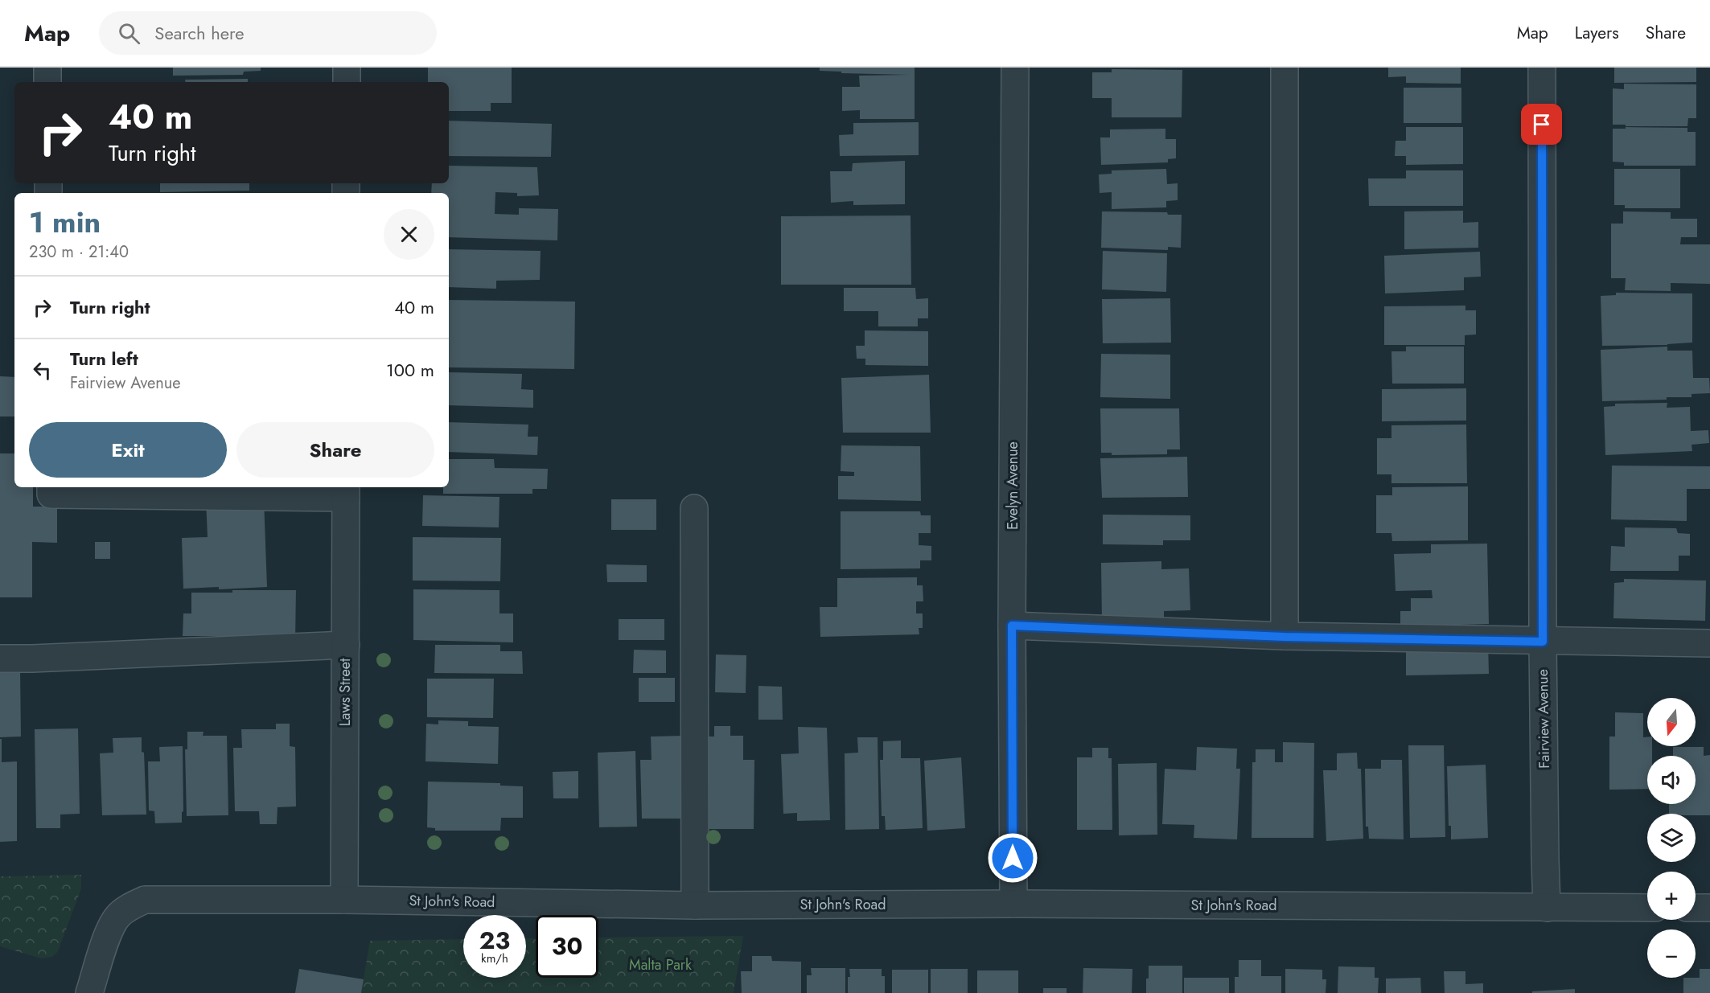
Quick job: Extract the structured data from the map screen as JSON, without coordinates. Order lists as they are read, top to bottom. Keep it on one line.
{"streets":{"street":["Evelyn Avenue","Laws Street","Fairview Avenue","St John's Road"]},"crossings":[["Evelyn Avenue","St John's Road"],["Laws Street","St John's Road"],["Fairview Avenue","St John's Road"]],"parks":["Malta Park"],"north":"bottom","page":{"header":"Map","search":"Search here","nav":["Map","Layers","Share"],"turn":["40 m","Turn right"],"heading":["1 min","230 m · 21:40"],"list":[{"name":"Turn right","value":"40 m"},{"name":"Turn left","note":"Fairview Avenue","value":"100 m"}],"buttons":["Exit","Share"],"map_buttons":["+","−"],"speed":"23 km/h","limit":"30"}}
